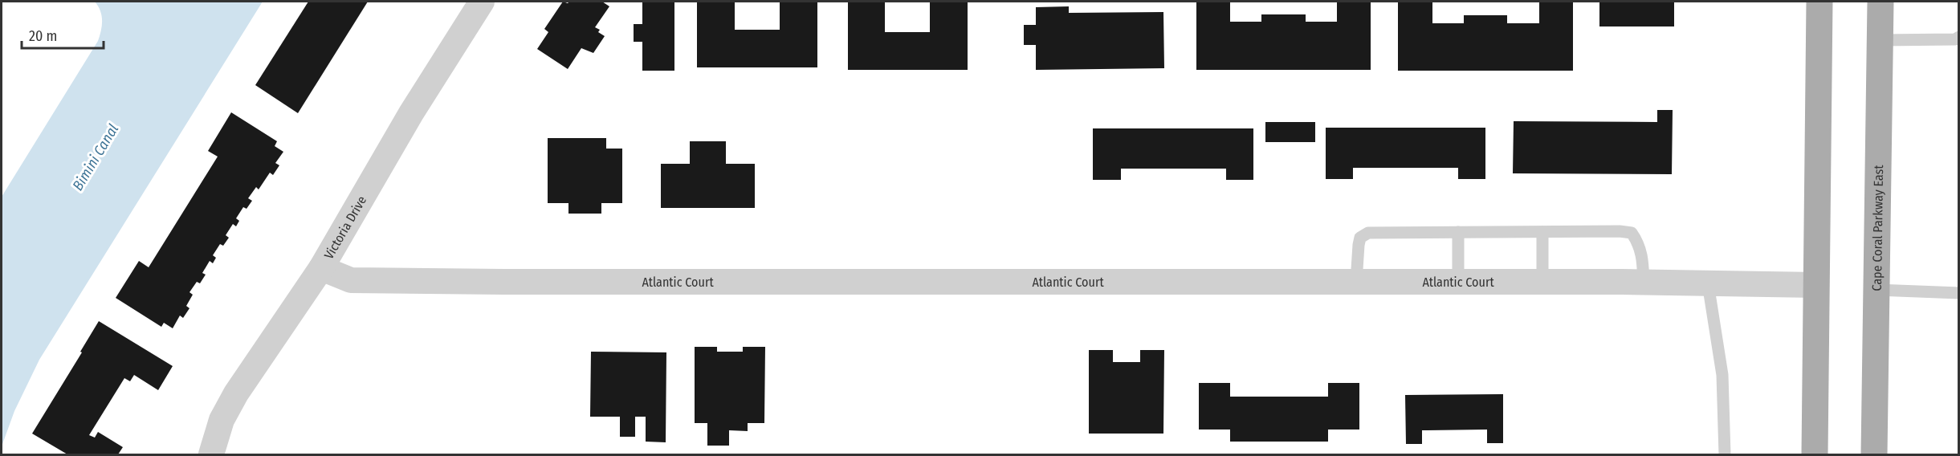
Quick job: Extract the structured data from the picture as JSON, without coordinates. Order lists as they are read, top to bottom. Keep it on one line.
{"streets":{"main road":["Cape Coral Parkway East"],"street":["Victoria Drive","Atlantic Court"]},"crossings":[["Victoria Drive","Atlantic Court"]],"water":["Bimini Canal"],"scale_bar":"20 m"}
